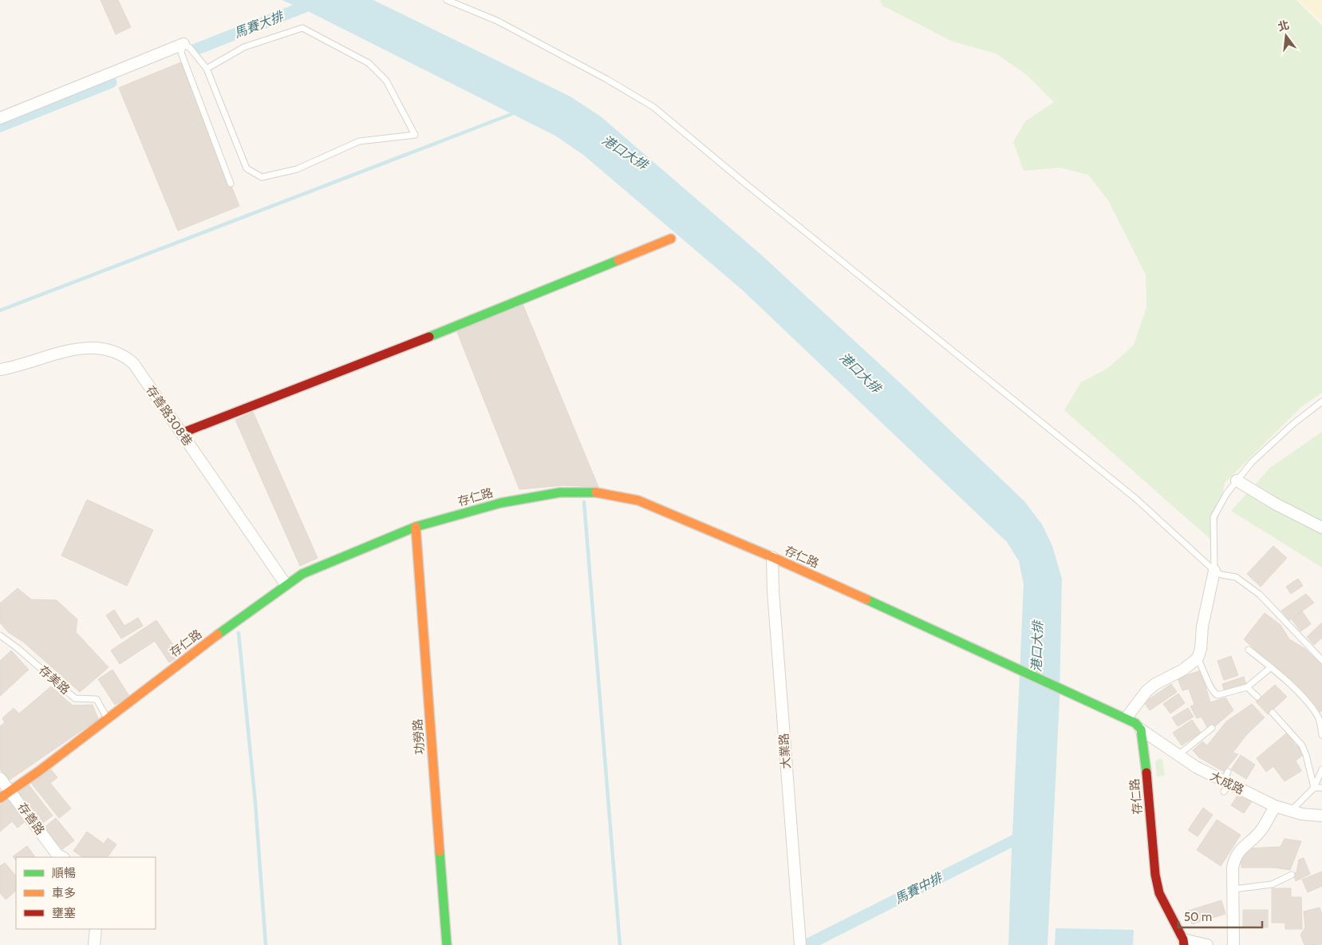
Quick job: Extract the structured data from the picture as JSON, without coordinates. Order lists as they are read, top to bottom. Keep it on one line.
{"streets":{"street":["存善路308巷","存仁路","功勞路","大業路","大成路","存善路"],"lane":["存美路"]},"crossings":[["存善路308巷","存仁路"],["存仁路","存美路"],["存仁路","功勞路"],["存仁路","大業路"],["存仁路","大成路"],["存仁路","存善路"]],"water":["馬賽大排","港口大排","馬賽中排"],"legend":["順暢","車多","壅塞"],"scale_bar":"50 m","north":"top"}
